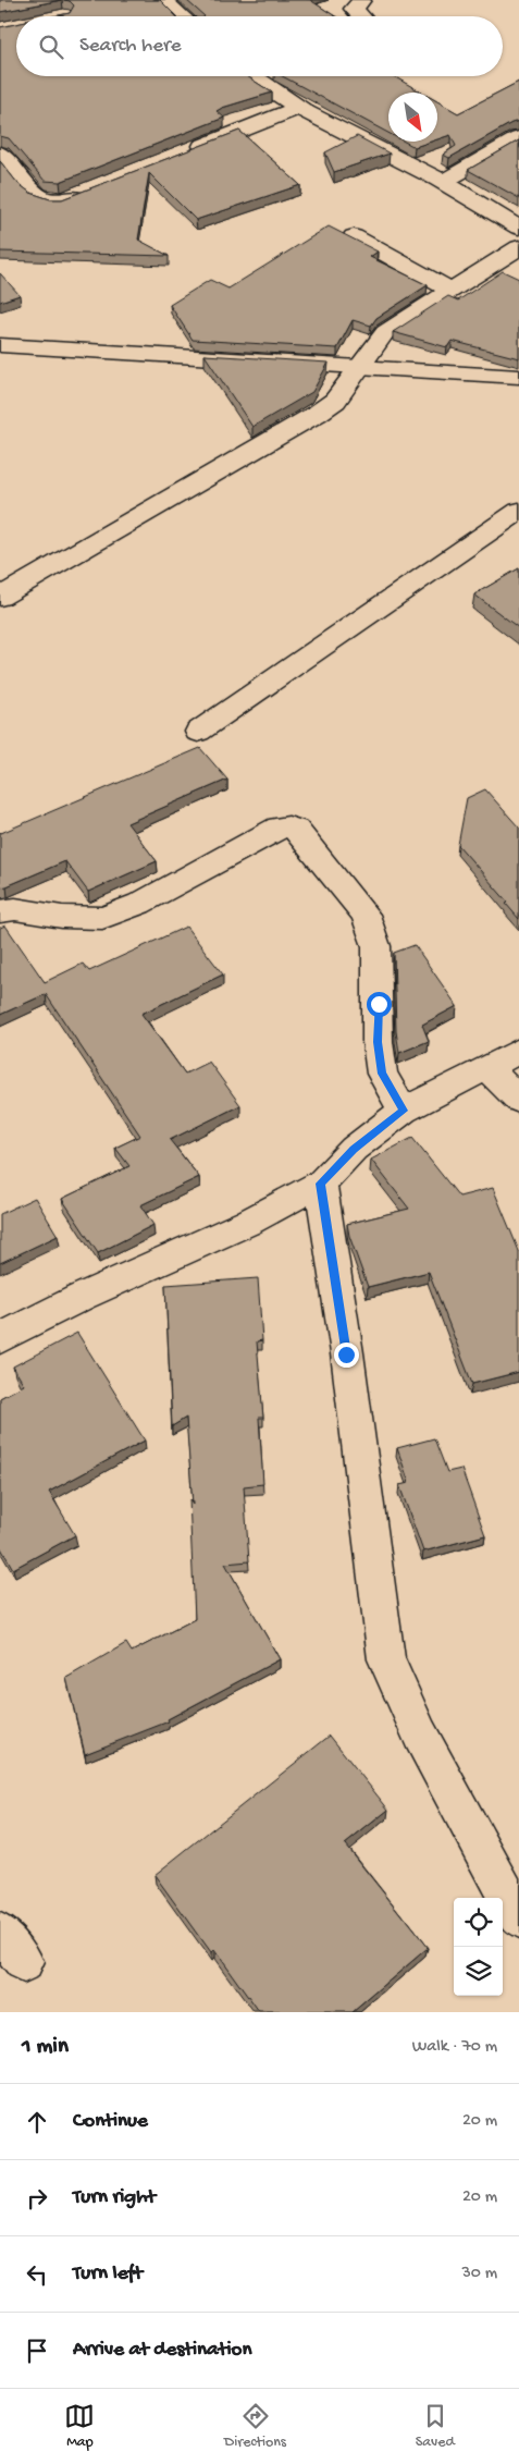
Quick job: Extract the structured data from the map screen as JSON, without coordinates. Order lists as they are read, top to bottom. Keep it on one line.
{"north":"bottom right","page":{"search":"Search here","heading":["1 min","Walk · 70 m"],"list":[["Continue","20 m"],["Turn right","20 m"],["Turn left","30 m"],"Arrive at destination"],"nav":["Map","Directions","Saved"]}}
